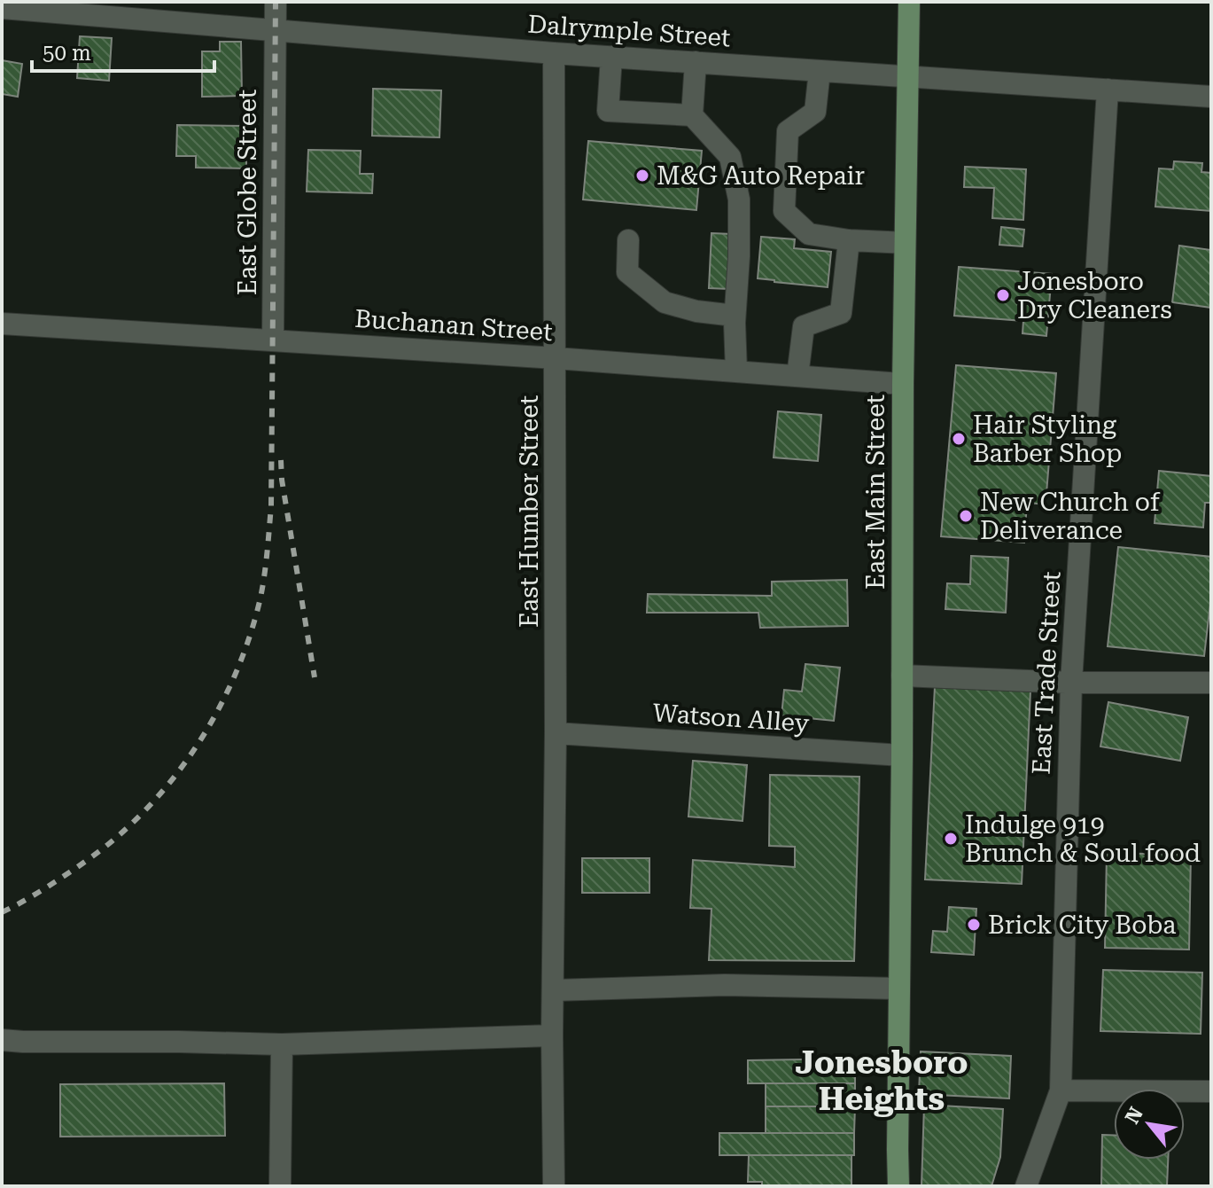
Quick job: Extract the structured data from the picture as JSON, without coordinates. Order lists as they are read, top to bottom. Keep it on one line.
{"streets":{"main road":["East Main Street"],"street":["Dalrymple Street","East Globe Street","Buchanan Street","East Humber Street","East Trade Street","Watson Alley"]},"crossings":[["Dalrymple Street","East Globe Street"],["Dalrymple Street","East Main Street"],["Dalrymple Street","East Humber Street"],["Dalrymple Street","East Trade Street"],["East Globe Street","Buchanan Street"],["Buchanan Street","East Main Street"],["Buchanan Street","East Humber Street"],["East Main Street","Watson Alley"],["East Humber Street","Watson Alley"]],"districts":["Jonesboro Heights"],"places":["M&G Auto Repair","Jonesboro Dry Cleaners","Hair Styling Barber Shop","New Church of Deliverance","Indulge 919 Brunch & Soul food","Brick City Boba"],"scale_bar":"50 m","north":"top left"}
